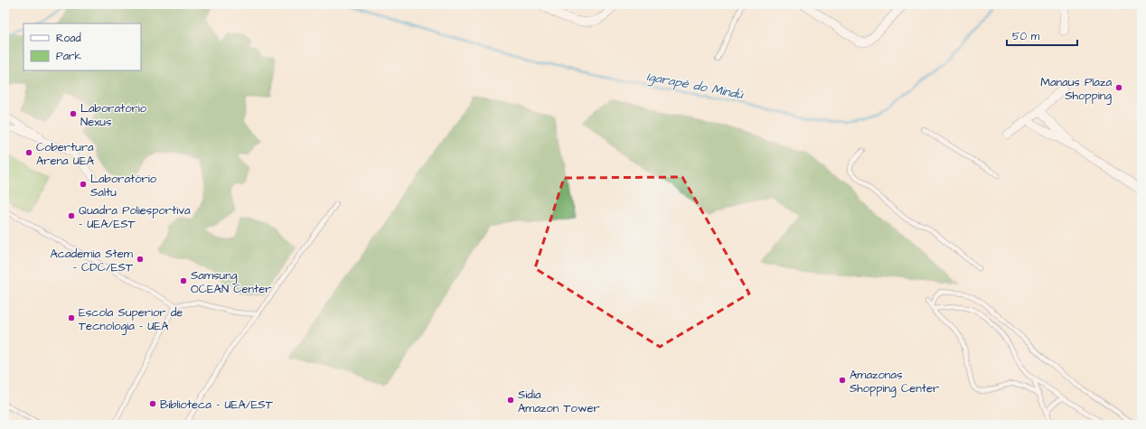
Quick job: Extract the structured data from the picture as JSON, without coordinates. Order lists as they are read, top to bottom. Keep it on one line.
{"water":["Igarapé do Mindú"],"places":["Manaus Plaza Shopping","Laboratório Nexus","Cobertura Arena UEA","Laboratório Saltu","Quadra Poliesportiva - UEA/EST","Academia Stem - CDC/EST","Samsung OCEAN Center","Escola Superior de Tecnologia - UEA","Amazonas Shopping Center","Sidia Amazon Tower","Biblioteca - UEA/EST"],"legend":["Road","Park"],"scale_bar":"50 m"}
